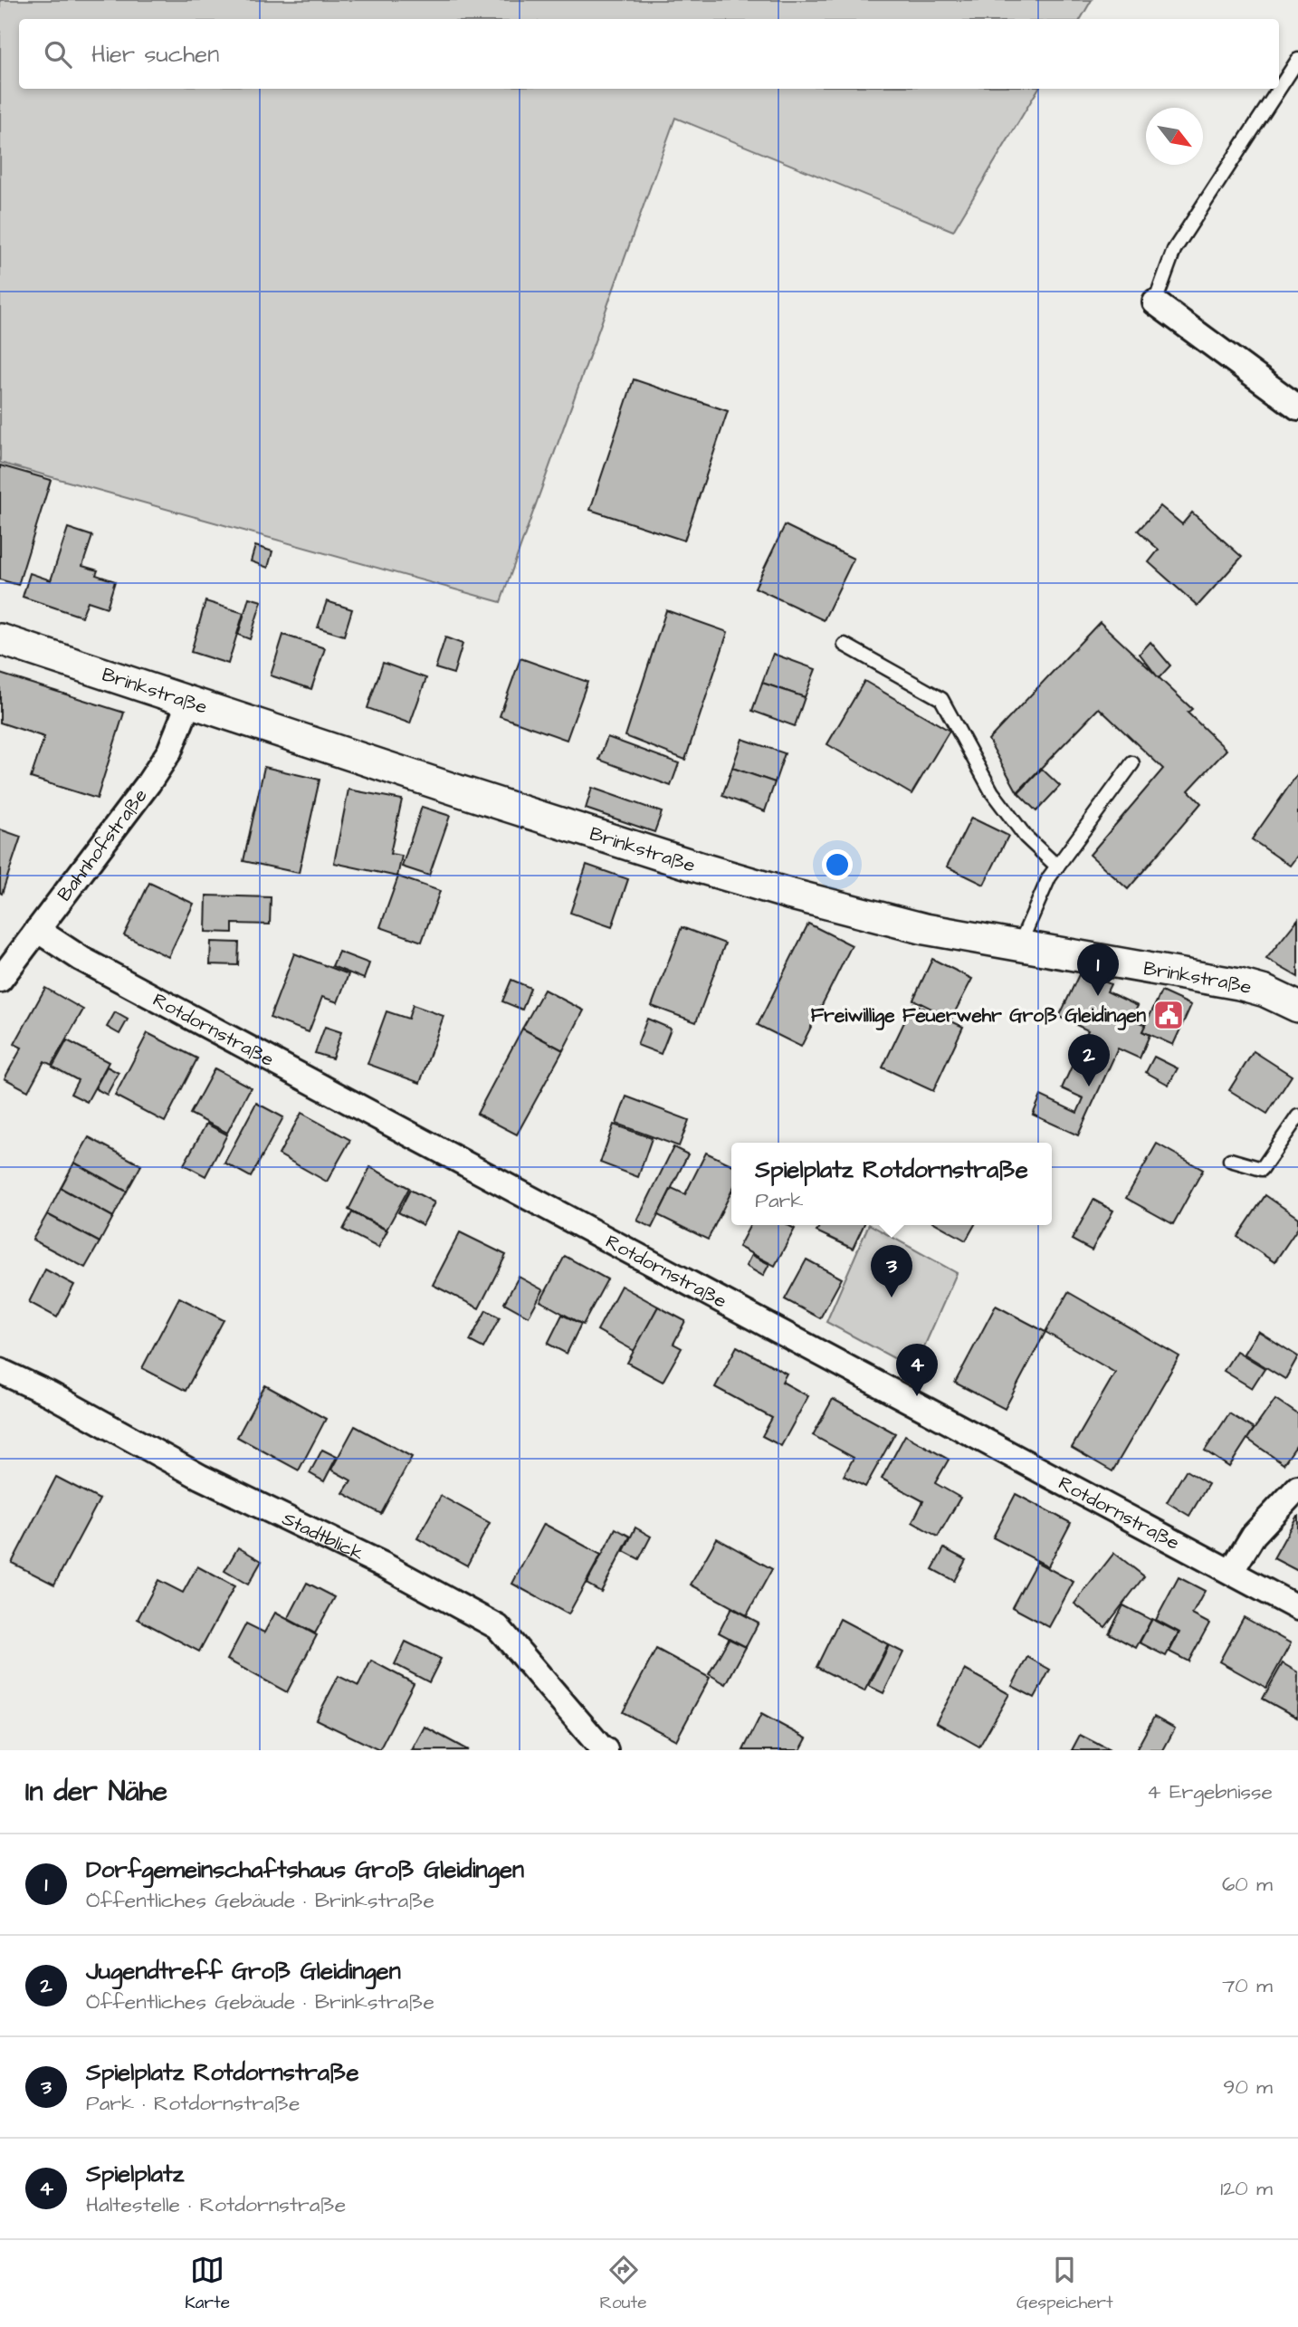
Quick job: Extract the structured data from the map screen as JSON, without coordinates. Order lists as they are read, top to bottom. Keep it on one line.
{"streets":{"street":["Brinkstraße","Bahnhofstraße","Rotdornstraße","Stadtblick"]},"crossings":[["Brinkstraße","Bahnhofstraße"],["Bahnhofstraße","Rotdornstraße"]],"places":{"public building":["Freiwillige Feuerwehr Groß Gleidingen"]},"north":"bottom right","page":{"search":"Hier suchen","pins":["1","2","3","4"],"popup":["Spielplatz Rotdornstraße","Park"],"heading":["In der Nähe","4 Ergebnisse"],"list":[{"mark":"1","name":"Dorfgemeinschaftshaus Groß Gleidingen","note":"Öffentliches Gebäude · Brinkstraße","value":"60 m"},{"mark":"2","name":"Jugendtreff Groß Gleidingen","note":"Öffentliches Gebäude · Brinkstraße","value":"70 m"},{"mark":"3","name":"Spielplatz Rotdornstraße","note":"Park · Rotdornstraße","value":"90 m"},{"mark":"4","name":"Spielplatz","note":"Haltestelle · Rotdornstraße","value":"120 m"}],"nav":["Karte","Route","Gespeichert"]}}
